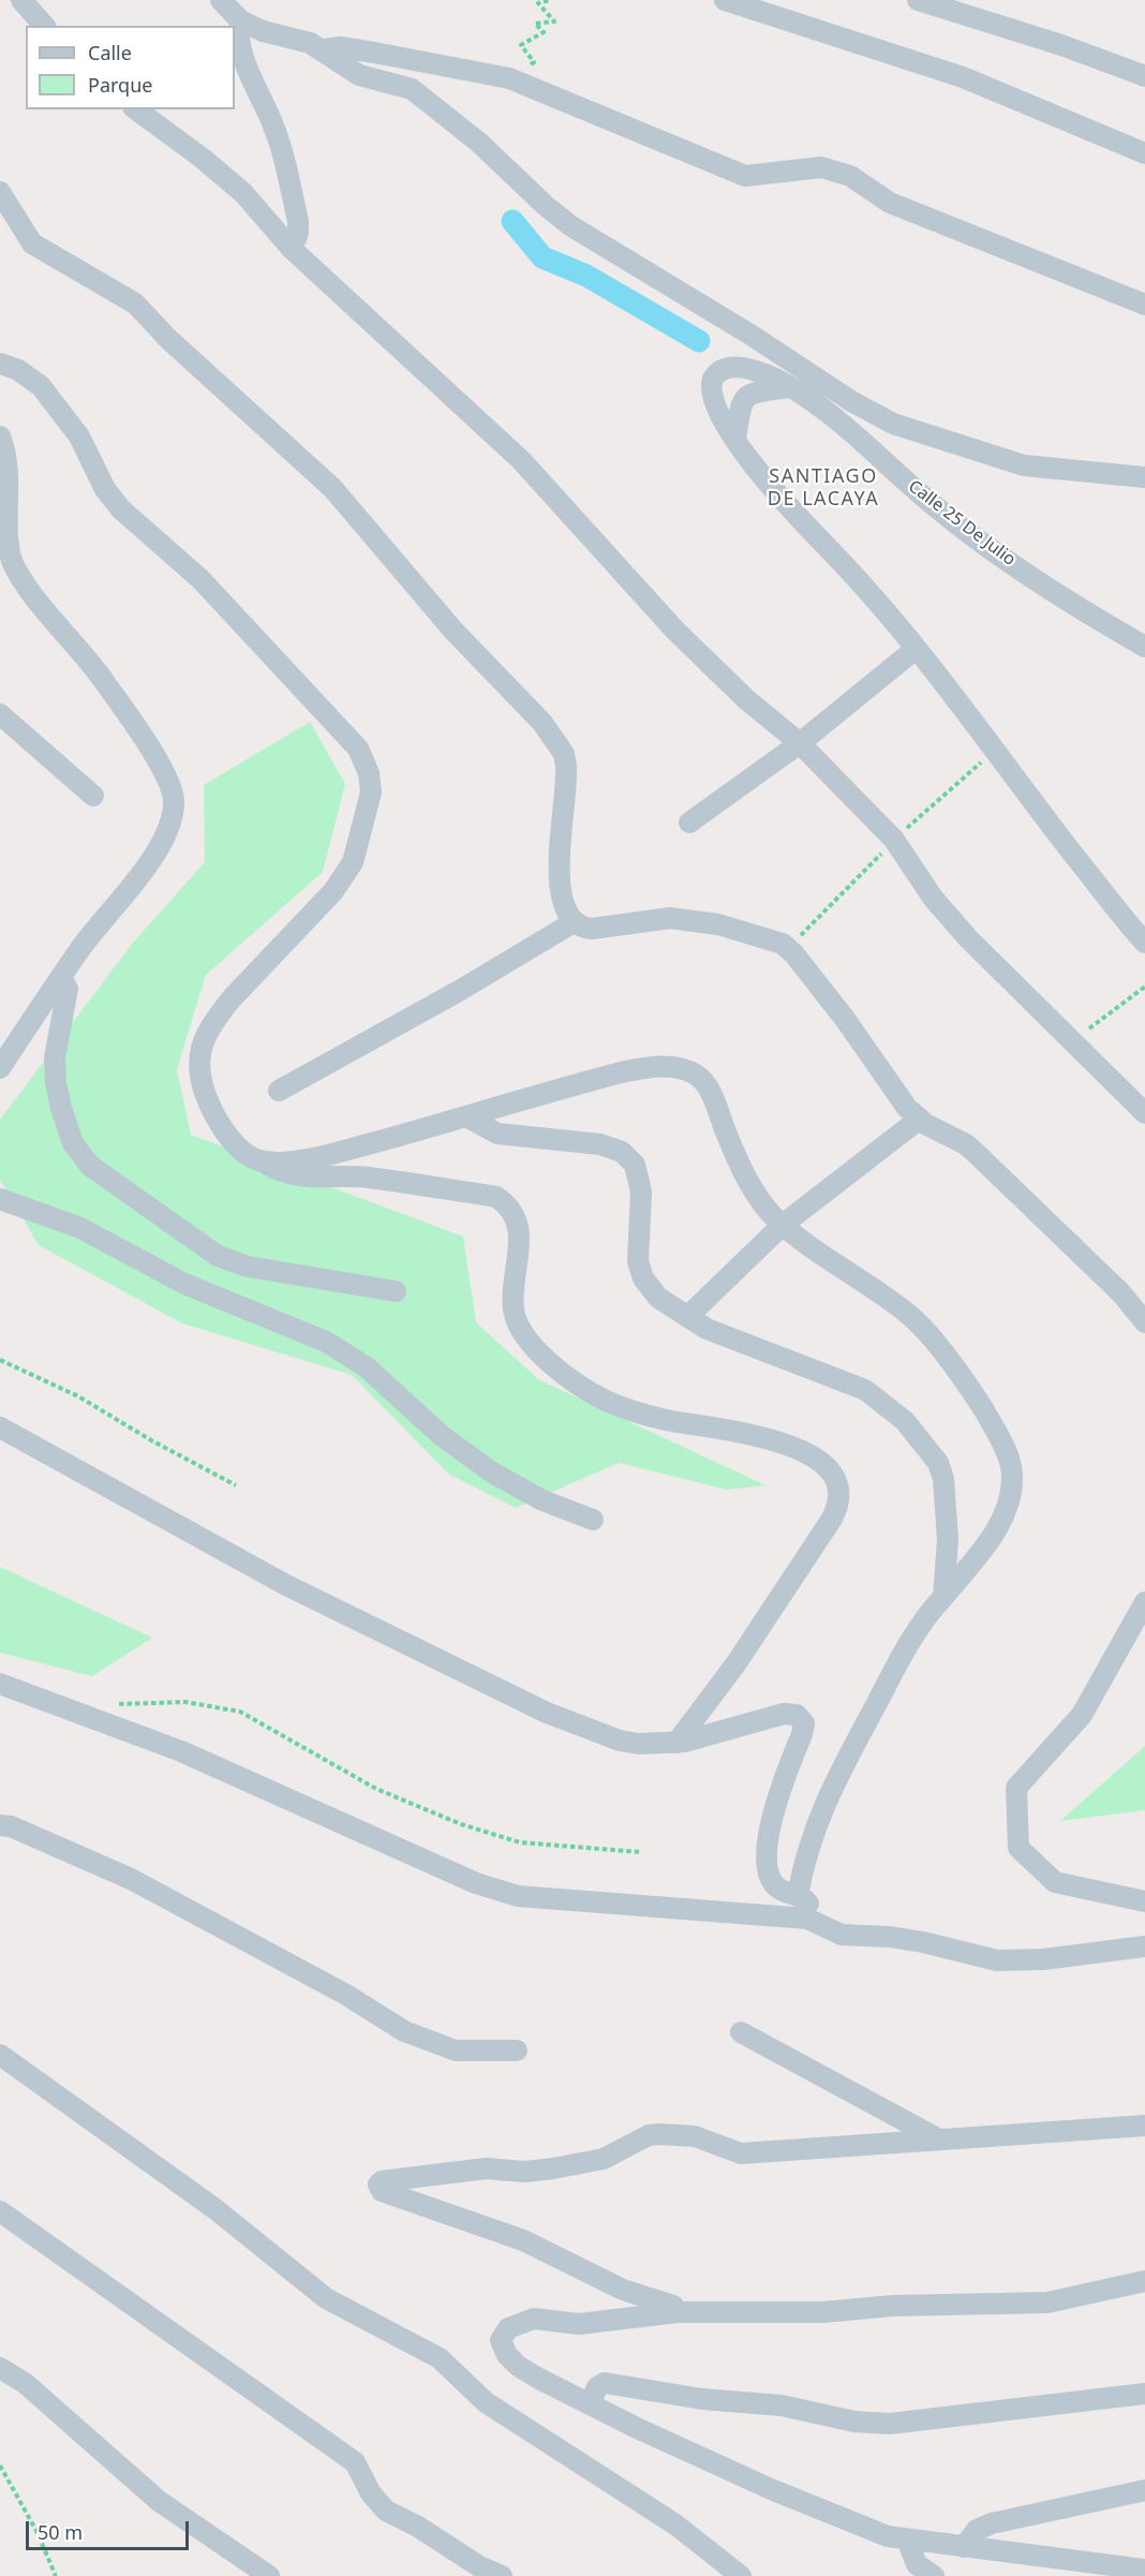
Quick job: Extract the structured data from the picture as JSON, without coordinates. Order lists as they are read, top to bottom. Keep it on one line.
{"streets":{"street":["Calle 25 De Julio"]},"districts":["SANTIAGO DE LACAYA"],"legend":["Calle","Parque"],"scale_bar":"50 m"}
